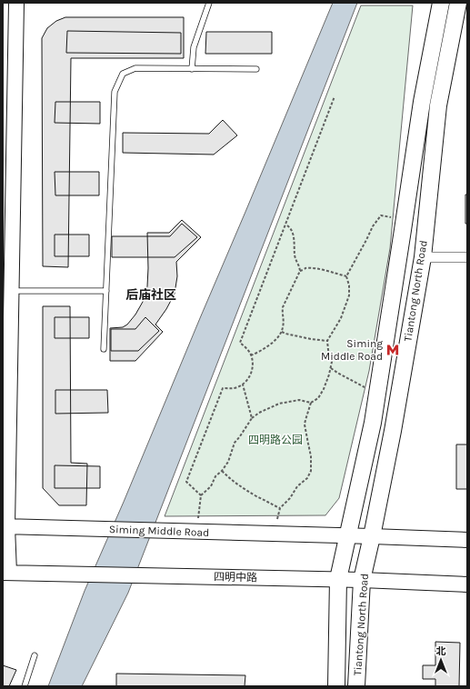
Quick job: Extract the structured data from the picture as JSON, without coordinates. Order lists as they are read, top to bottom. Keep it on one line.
{"streets":{"main road":["Tiantong North Road","Siming Middle Road","四明中路"]},"crossings":[["Tiantong North Road","Siming Middle Road"],["Tiantong North Road","四明中路"]],"districts":["后庙社区"],"parks":["四明路公园"],"places":{"metro station":["Siming Middle Road"]},"north":"top"}
